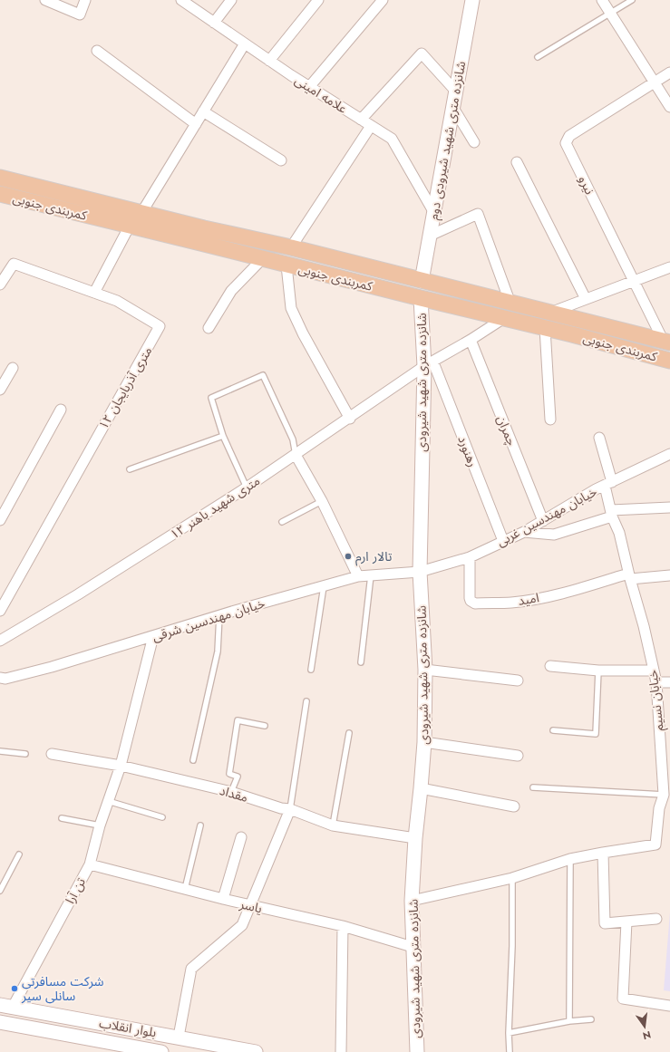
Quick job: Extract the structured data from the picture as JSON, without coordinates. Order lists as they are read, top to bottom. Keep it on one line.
{"streets":{"main road":["شانزده متری شهید شیرودی دوم","کمربندی جنوبی","شانزده متری شهید شیرودی","بلوار انقلاب"],"street":["علامه امینی","نیرو","۱۲ متری آذربایجان","چمران","رهنورد","۱۲ متری شهید باهنر","خیابان مهندسین غربی","امید","خیابان مهندسین شرقی","خیابان نسیم","مقداد","تن آرا","یاسر"]},"crossings":[["علامه امینی","شانزده متری شهید شیرودی دوم"],["شانزده متری شهید شیرودی دوم","کمربندی جنوبی"],["نیرو","کمربندی جنوبی"],["کمربندی جنوبی","شانزده متری شهید شیرودی"],["کمربندی جنوبی","۱۲ متری شهید باهنر"],["شانزده متری شهید شیرودی","رهنورد"],["شانزده متری شهید شیرودی","۱۲ متری شهید باهنر"],["شانزده متری شهید شیرودی","خیابان مهندسین غربی"],["شانزده متری شهید شیرودی","خیابان مهندسین شرقی"],["شانزده متری شهید شیرودی","خیابان نسیم"],["شانزده متری شهید شیرودی","مقداد"],["شانزده متری شهید شیرودی","یاسر"],["چمران","۱۲ متری شهید باهنر"],["چمران","خیابان مهندسین غربی"],["رهنورد","۱۲ متری شهید باهنر"],["رهنورد","خیابان مهندسین غربی"],["خیابان مهندسین غربی","امید"],["خیابان مهندسین غربی","خیابان مهندسین شرقی"],["خیابان مهندسین غربی","خیابان نسیم"],["امید","خیابان نسیم"],["خیابان مهندسین شرقی","تن آرا"],["مقداد","تن آرا"],["تن آرا","یاسر"],["تن آرا","بلوار انقلاب"]],"places":["تالار ارم","شرکت مسافرتی سانلی سیر"],"north":"bottom"}
